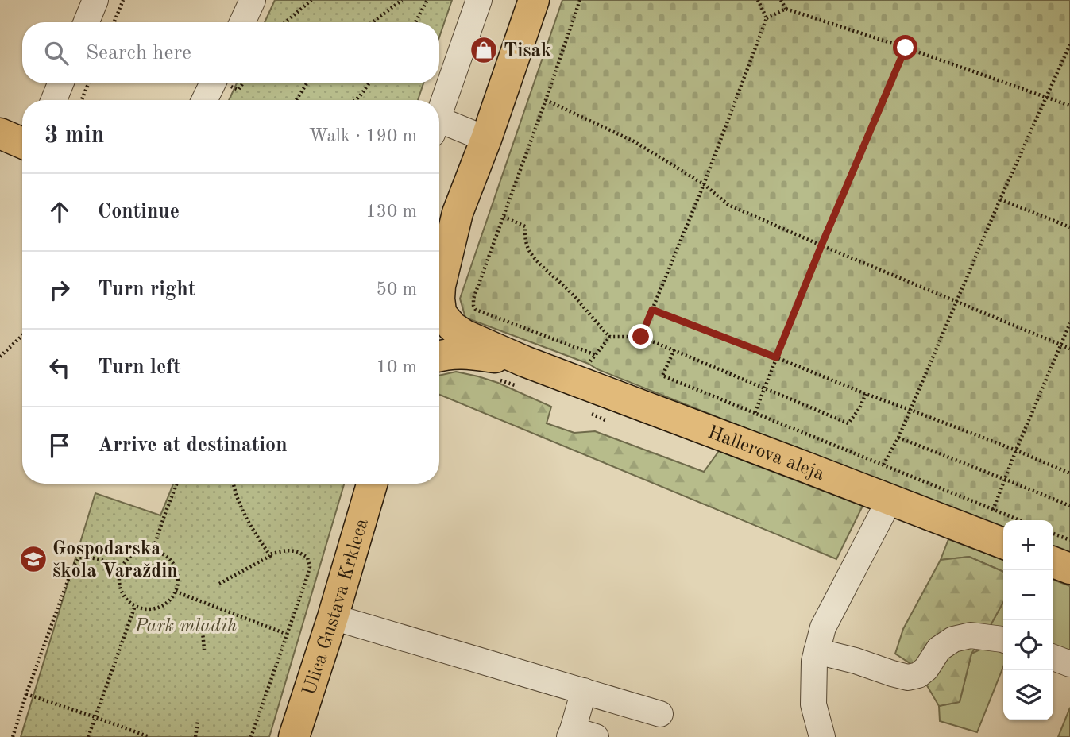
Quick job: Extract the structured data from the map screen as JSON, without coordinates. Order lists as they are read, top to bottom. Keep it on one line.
{"streets":{"main road":["Hallerova aleja","Ulica Gustava Krkleca"]},"parks":["Park mladih"],"places":{"shop":["Tisak"],"school or university":["Gospodarska škola Varaždin"]},"page":{"search":"Search here","heading":["3 min","Walk · 190 m"],"list":[["Continue","130 m"],["Turn right","50 m"],["Turn left","10 m"],"Arrive at destination"],"map_buttons":["+","−"]}}
